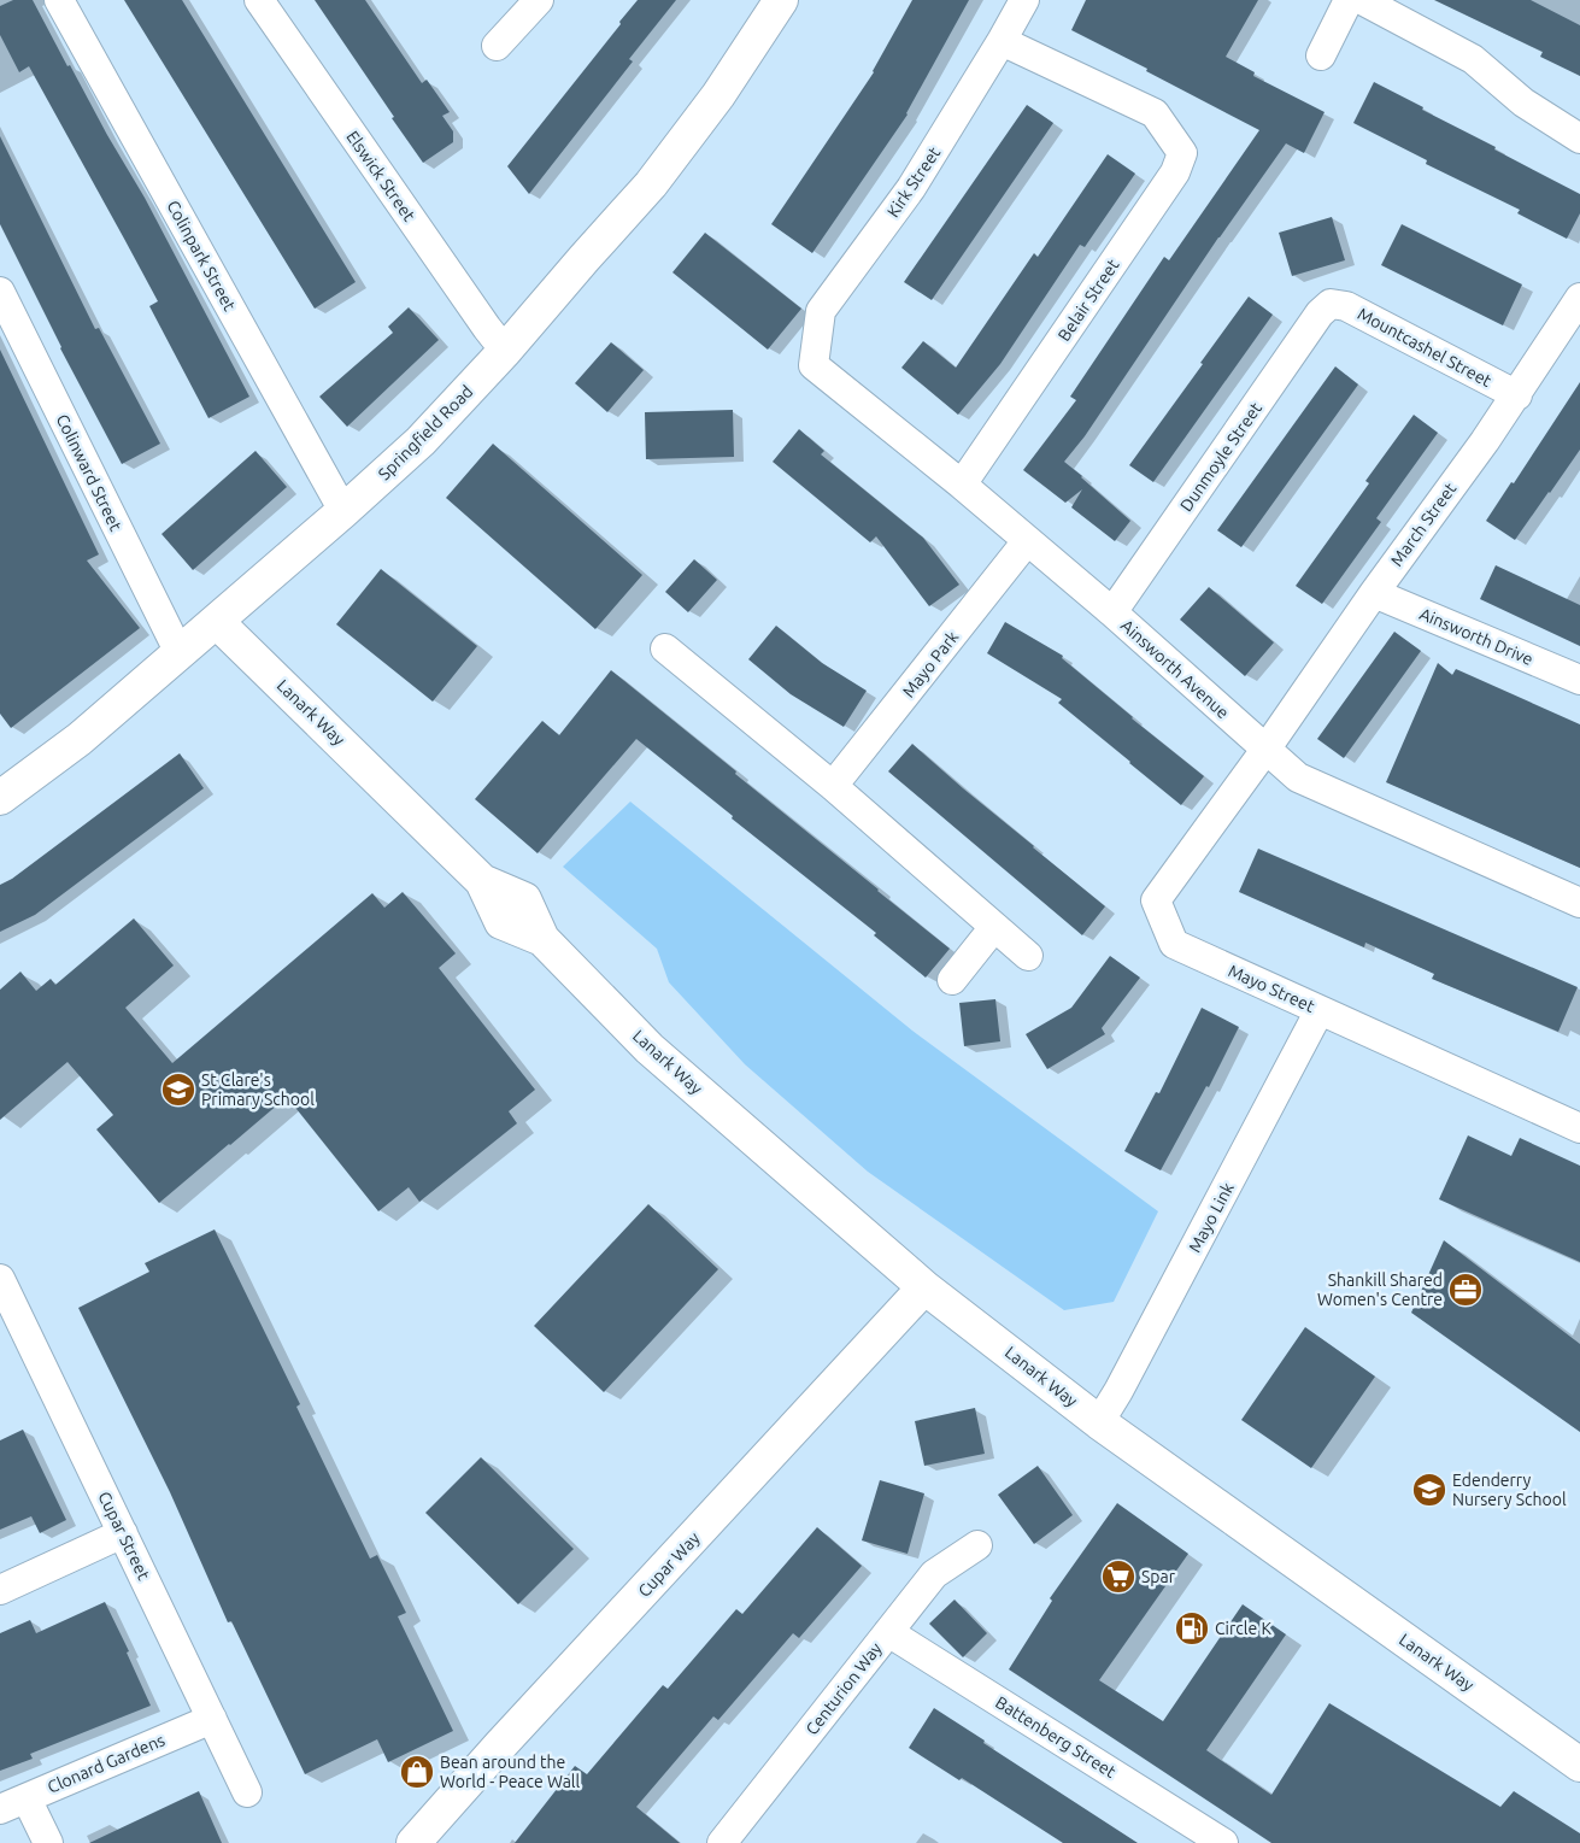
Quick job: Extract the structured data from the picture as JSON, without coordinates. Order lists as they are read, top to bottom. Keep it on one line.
{"streets":{"street":["Elswick Street","Kirk Street","Colinpark Street","Belair Street","Mountcashel Street","Springfield Road","Dunmoyle Street","Colinward Street","March Street","Ainsworth Drive","Mayo Park","Ainsworth Avenue","Lanark Way","Mayo Street","Mayo Link","Cupar Street","Cupar Way","Centurion Way","Battenberg Street","Clonard Gardens"]},"crossings":[["Elswick Street","Springfield Road"],["Kirk Street","Belair Street"],["Kirk Street","Ainsworth Avenue"],["Colinpark Street","Springfield Road"],["Belair Street","Ainsworth Avenue"],["Mountcashel Street","Dunmoyle Street"],["Mountcashel Street","March Street"],["Springfield Road","Colinward Street"],["Springfield Road","Lanark Way"],["Dunmoyle Street","Ainsworth Avenue"],["March Street","Ainsworth Drive"],["March Street","Ainsworth Avenue"],["March Street","Mayo Street"],["Mayo Park","Ainsworth Avenue"],["Ainsworth Avenue","Mayo Street"],["Lanark Way","Mayo Link"],["Lanark Way","Cupar Way"],["Mayo Street","Mayo Link"],["Cupar Street","Clonard Gardens"],["Centurion Way","Battenberg Street"]],"places":{"school or university":["St Clare's Primary School","Edenderry Nursery School"],"office":["Shankill Shared Women's Centre"],"supermarket":["Spar"],"fuel station":["Circle K"],"shop":["Bean around the World - Peace Wall"]}}
